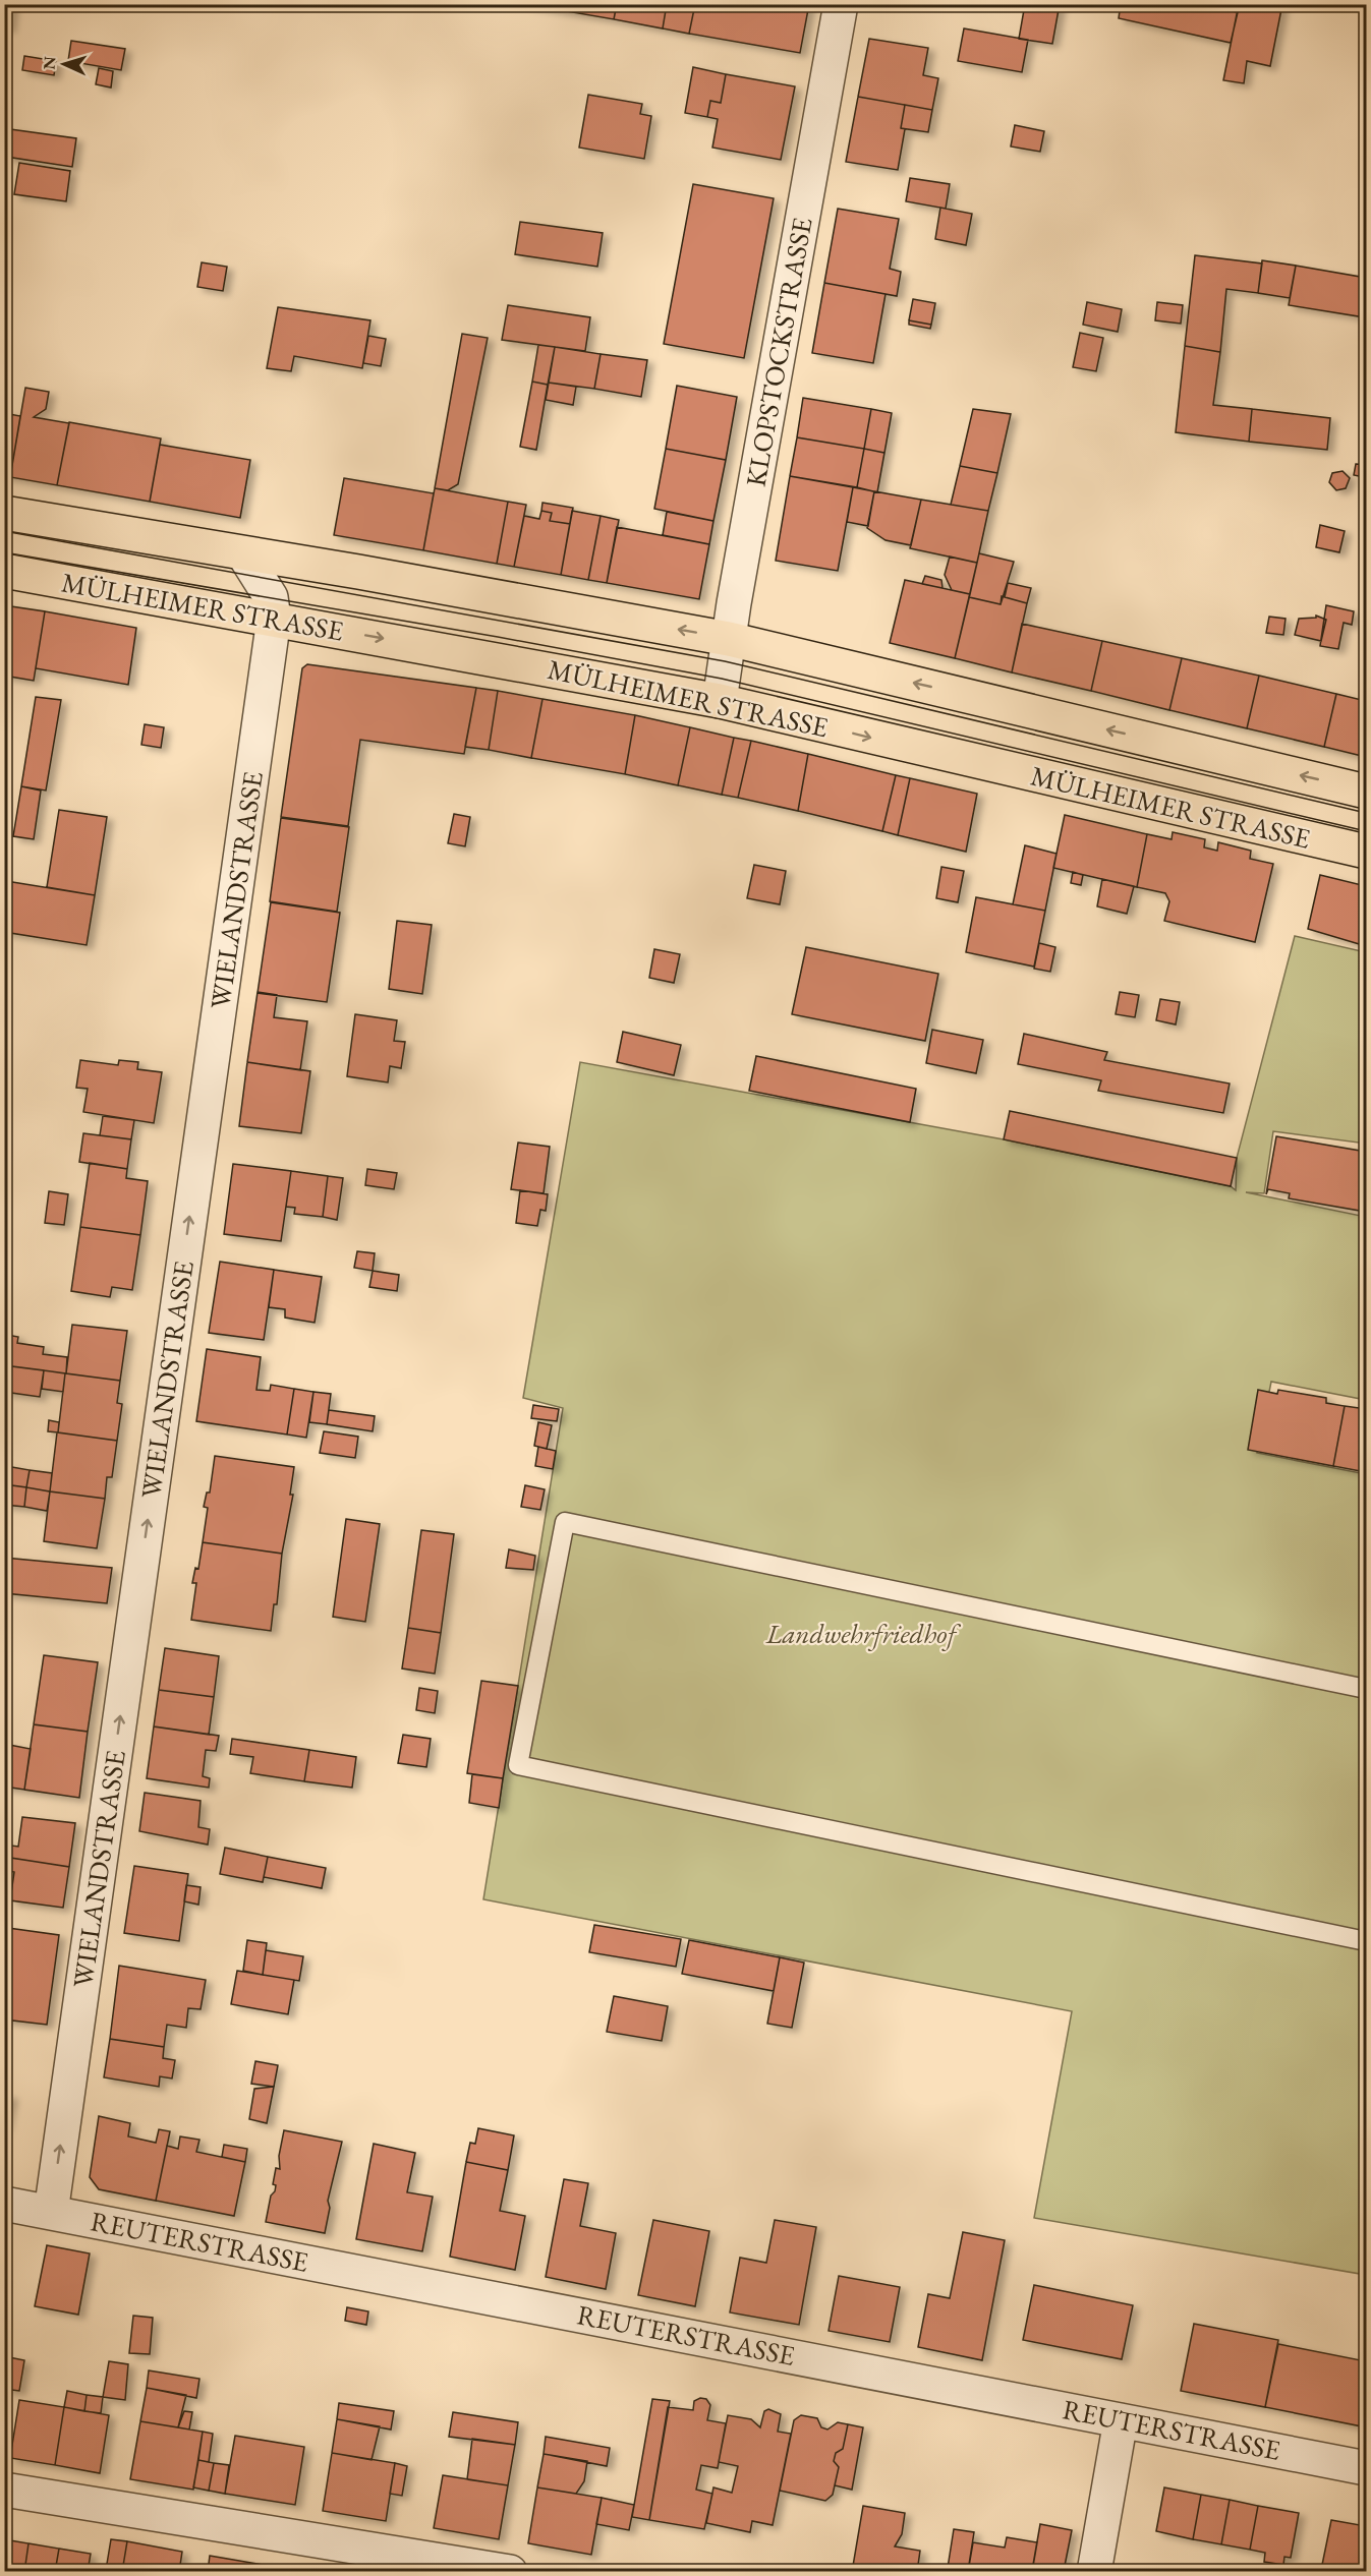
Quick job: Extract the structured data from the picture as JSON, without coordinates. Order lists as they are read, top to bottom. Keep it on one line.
{"streets":{"main road":["MÜLHEIMER STRASSE"],"street":["KLOPSTOCKSTRASSE","WIELANDSTRASSE","REUTERSTRASSE"]},"crossings":[["KLOPSTOCKSTRASSE","MÜLHEIMER STRASSE"],["MÜLHEIMER STRASSE","WIELANDSTRASSE"],["WIELANDSTRASSE","REUTERSTRASSE"]],"one_way":["WIELANDSTRASSE"],"parks":["Landwehrfriedhof"],"north":"left"}
